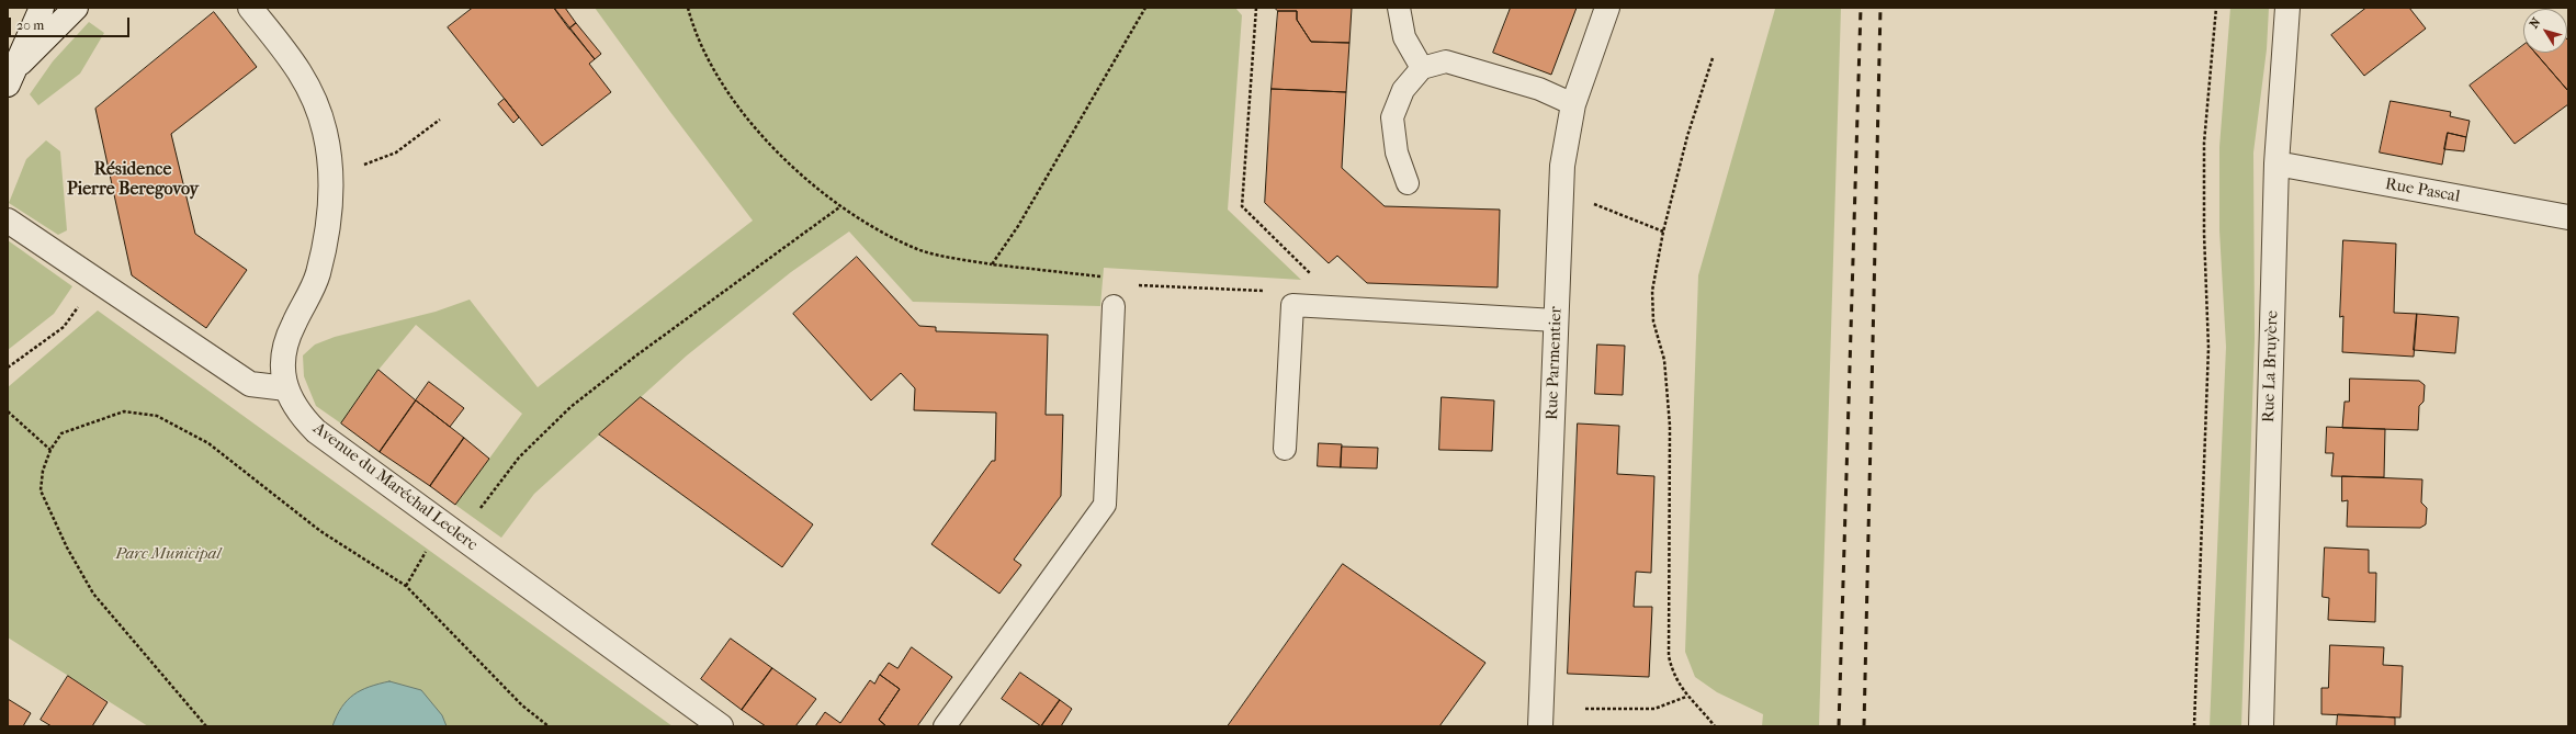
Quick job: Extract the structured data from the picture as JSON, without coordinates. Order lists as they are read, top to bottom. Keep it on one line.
{"streets":{"street":["Rue Pascal","Rue Parmentier","Rue La Bruyère","Avenue du Maréchal Leclerc"]},"crossings":[["Rue Pascal","Rue La Bruyère"]],"districts":["Résidence Pierre Beregovoy"],"parks":["Parc Municipal"],"scale_bar":"20 m","north":"top left"}
